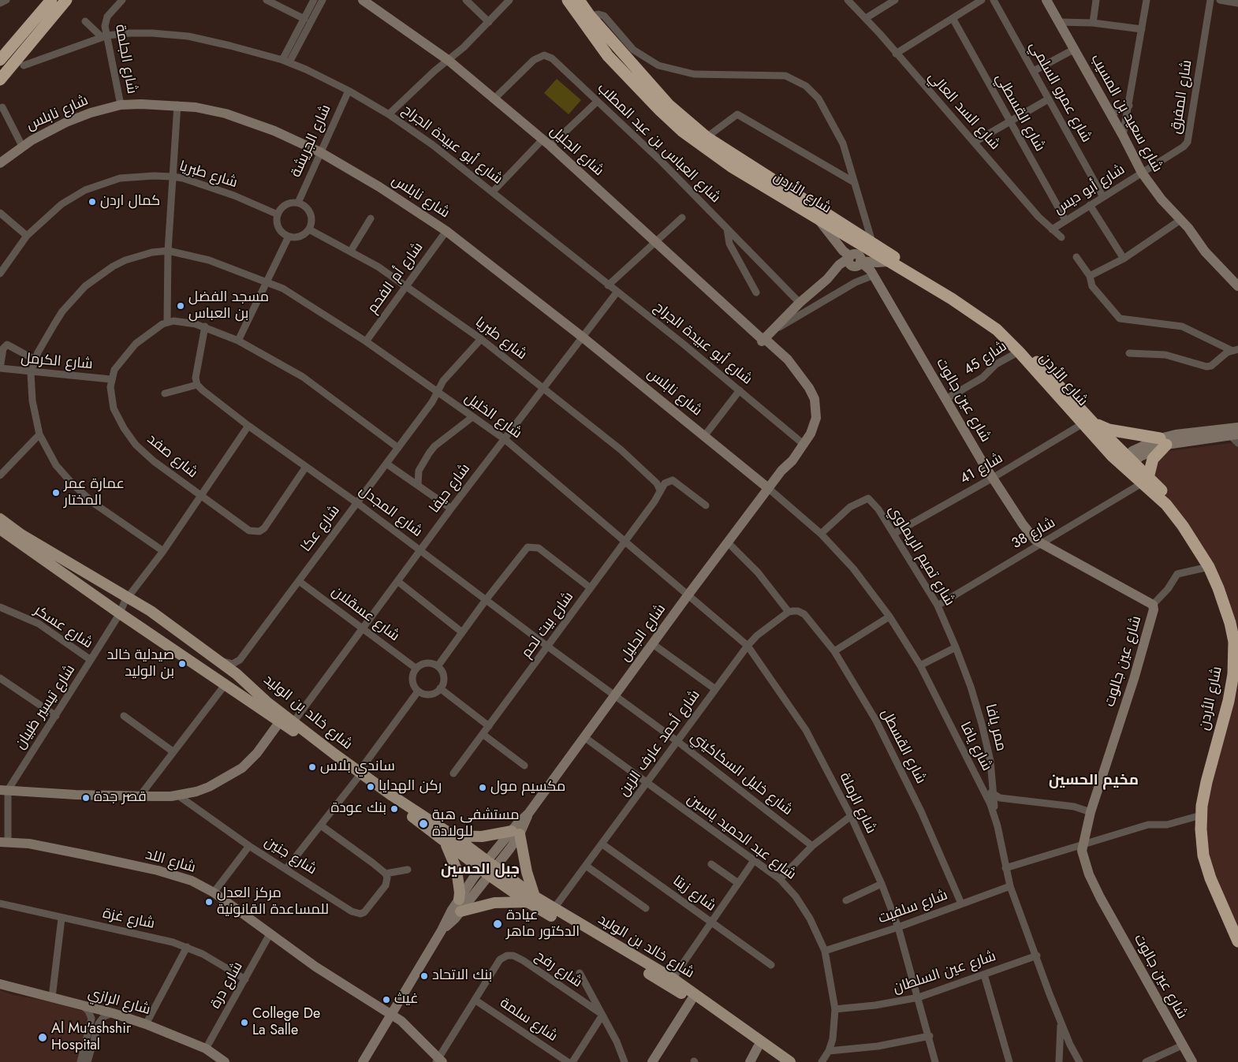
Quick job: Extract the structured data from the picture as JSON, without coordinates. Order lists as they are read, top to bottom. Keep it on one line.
{"streets":{"highway":["شارع الأردن"],"main road":["شارع خالد بن الوليد"],"street":["شارع الجلمة","شارع عمرو السلمي","شارع المفرق","شارع السد العالي","شارع القسطلي","شارع نابلس","شارع سعيد بن المسيب","شارع الجريشة","شارع العباس بن عبد المطلب","شارع أبو عبيدة الجراح","شارع الجليل","شارع طبريا","شارع أبو ديس","شارع أم الفحم","شارع 45","شارع الكرمل","شارع عين جالوت","شارع الخليل","شارع صفد","شارع 41","شارع حيفا","شارع المجدل","شارع عكا","شارع 38","شارع تميم الريماوي","شارع عسقلان","شارع بيت لحم","شارع عسكر","شارع تيسير ظبيان","ممر يافا","شارع أحمد عارف الزين","شارع القسطل","شارع يافا","شارع خليل السكاكيني","شارع الرملة","شارع عبد الحميد ياسين","شارع جنين","شارع اللد","شارع زيتا","شارع سلفيت","شارع غزة","شارع رفح","شارع عين السلطان","شارع درة","شارع الرازي","شارع سلمة"]},"crossings":[["شارع الجلمة","شارع نابلس"],["شارع الجلمة","شارع أبو عبيدة الجراح"],["شارع عمرو السلمي","شارع أبو ديس"],["شارع المفرق","شارع سعيد بن المسيب"],["شارع المفرق","شارع أبو ديس"],["شارع السد العالي","شارع أبو ديس"],["شارع القسطلي","شارع أبو ديس"],["شارع نابلس","شارع الجريشة"],["شارع نابلس","شارع الجليل"],["شارع نابلس","شارع أم الفحم"],["شارع نابلس","شارع حيفا"],["شارع نابلس","شارع يافا"],["شارع سعيد بن المسيب","شارع أبو ديس"],["شارع الجريشة","شارع أبو عبيدة الجراح"],["شارع الجريشة","شارع طبريا"],["شارع العباس بن عبد المطلب","شارع الجليل"],["شارع أبو عبيدة الجراح","شارع الجليل"],["شارع أبو عبيدة الجراح","شارع حيفا"],["شارع الجليل","شارع الخليل"],["شارع الجليل","شارع المجدل"],["شارع الجليل","شارع خالد بن الوليد"],["شارع الجليل","شارع يافا"],["شارع الجليل","شارع خليل السكاكيني"],["شارع الجليل","شارع الرملة"],["شارع الجليل","شارع عبد الحميد ياسين"],["شارع طبريا","شارع أم الفحم"],["شارع طبريا","شارع حيفا"],["شارع طبريا","شارع عكا"],["شارع طبريا","شارع بيت لحم"],["شارع الأردن","شارع 45"],["شارع الأردن","شارع عين جالوت"],["شارع الأردن","شارع 41"],["شارع الأردن","شارع 38"],["شارع أم الفحم","شارع الخليل"],["شارع 45","شارع عين جالوت"],["شارع الكرمل","شارع صفد"],["شارع عين جالوت","شارع 41"],["شارع عين جالوت","شارع 38"],["شارع الخليل","شارع حيفا"],["شارع الخليل","شارع عكا"],["شارع الخليل","شارع بيت لحم"],["شارع الخليل","شارع الرملة"],["شارع صفد","شارع المجدل"],["شارع صفد","شارع تيسير ظبيان"],["شارع 41","شارع تميم الريماوي"],["شارع حيفا","شارع المجدل"],["شارع حيفا","شارع عسقلان"],["شارع حيفا","شارع خالد بن الوليد"],["شارع المجدل","شارع عكا"],["شارع المجدل","شارع بيت لحم"],["شارع المجدل","شارع تيسير ظبيان"],["شارع المجدل","شارع خليل السكاكيني"],["شارع عكا","شارع عسقلان"],["شارع عكا","شارع خالد بن الوليد"],["شارع 38","شارع تميم الريماوي"],["شارع تميم الريماوي","ممر يافا"],["شارع تميم الريماوي","شارع يافا"],["شارع عسكر","شارع تيسير ظبيان"],["شارع تيسير ظبيان","شارع خالد بن الوليد"],["شارع خالد بن الوليد","شارع أحمد عارف الزين"],["ممر يافا","شارع يافا"],["شارع أحمد عارف الزين","شارع القسطل"],["شارع أحمد عارف الزين","شارع خليل السكاكيني"],["شارع أحمد عارف الزين","شارع الرملة"],["شارع أحمد عارف الزين","شارع عبد الحميد ياسين"],["شارع أحمد عارف الزين","شارع زيتا"],["شارع القسطل","شارع سلفيت"],["شارع يافا","شارع سلفيت"],["شارع يافا","شارع عين السلطان"],["شارع الرملة","شارع سلفيت"],["شارع الرملة","شارع عين السلطان"],["شارع عبد الحميد ياسين","شارع سلفيت"],["شارع عبد الحميد ياسين","شارع عين السلطان"],["شارع اللد","شارع رفح"],["شارع اللد","شارع درة"],["شارع غزة","شارع درة"],["شارع رفح","شارع سلمة"],["شارع درة","شارع الرازي"]],"districts":["مخيم الحسين","جبل الحسين"],"places":["كمال اردن","مسجد الفضل بن العباس","عمارة عمر المختار","صيدلية خالد بن الوليد","ساندي بلاس","ركن الهدايا","مكسيم مول","قصر جدة","بنك عودة","مستشفى هبة للولادة","مركز العدل للمساعدة القانونية","عيادة الدكتور ماهر","بنك الاتحاد","غيث","College De La Salle","Al Mu'ashshir Hospital"]}
